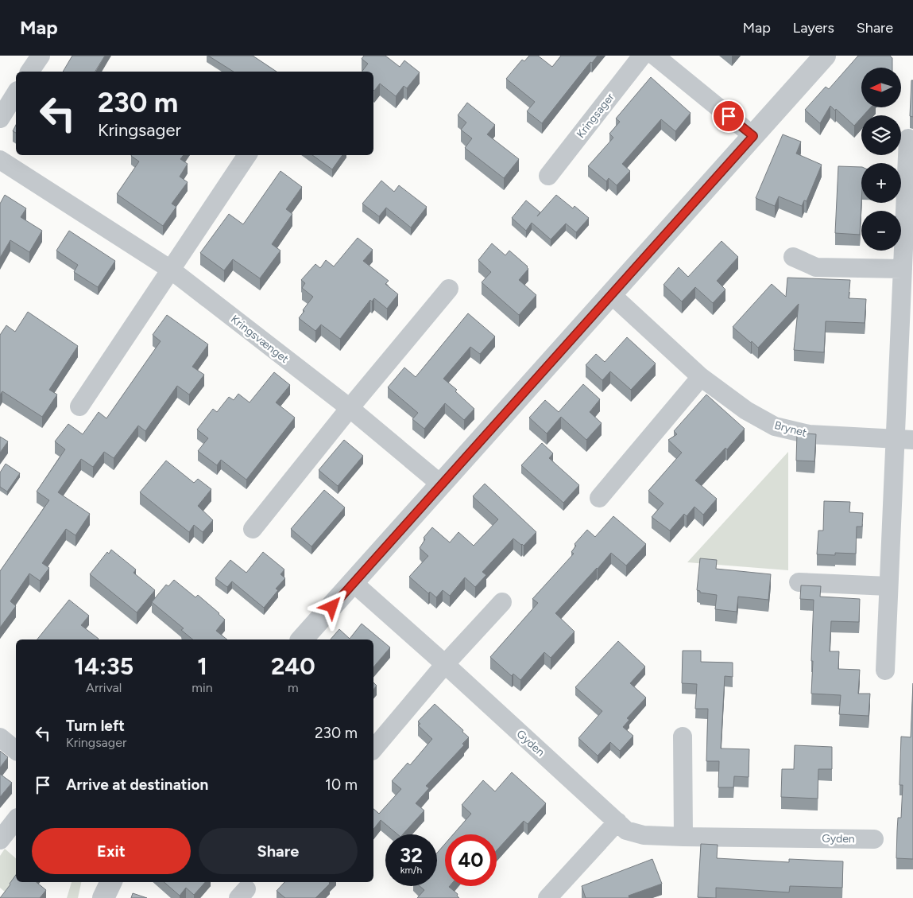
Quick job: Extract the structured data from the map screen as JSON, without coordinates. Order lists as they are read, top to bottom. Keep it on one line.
{"streets":{"street":["Kringsager","Kringsvænget","Brynet","Gyden"]},"north":"left","page":{"header":"Map","nav":["Map","Layers","Share"],"map_buttons":["+","−"],"turn":["230 m","Kringsager"],"eta":["14:35","Arrival","1","min","240","m"],"list":[{"name":"Turn left","note":"Kringsager","value":"230 m"},{"name":"Arrive at destination","value":"10 m"}],"buttons":["Exit","Share"],"speed":"32 km/h","limit":"40"}}
